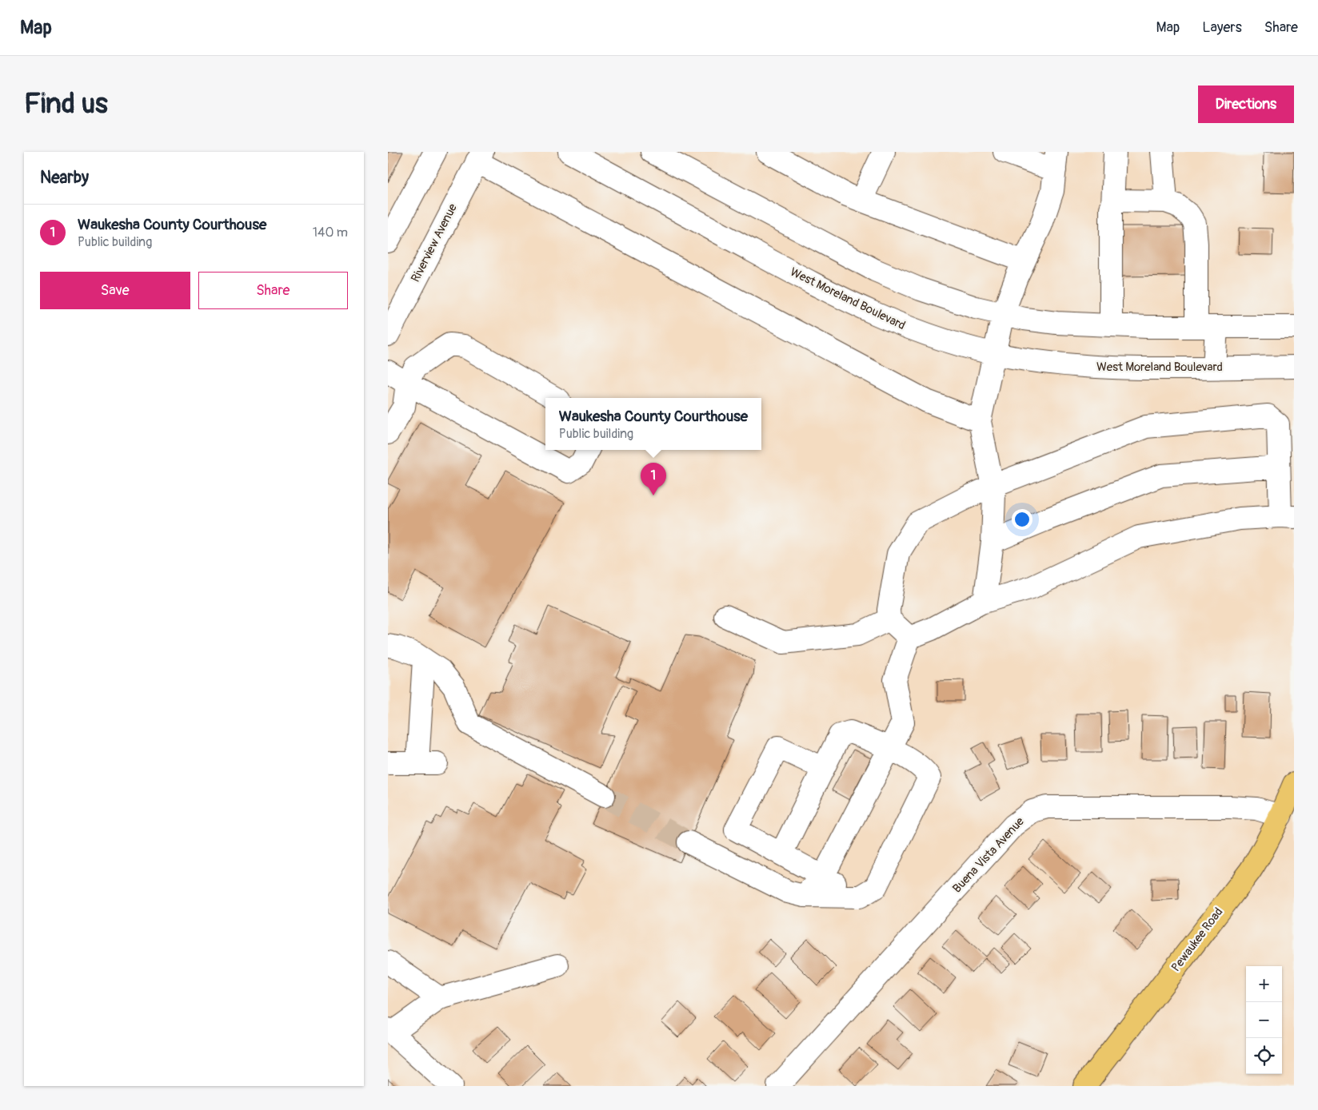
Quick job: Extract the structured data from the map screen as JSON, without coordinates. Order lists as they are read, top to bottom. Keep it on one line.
{"streets":{"main road":["Pewaukee Road"],"street":["Riverview Avenue","West Moreland Boulevard","Buena Vista Avenue"]},"crossings":[["Buena Vista Avenue","Pewaukee Road"]],"page":{"header":"Map","nav":["Map","Layers","Share"],"buttons":["Directions",["Save","Share"]],"title":"Find us","heading":"Nearby","list":[{"mark":"1","name":"Waukesha County Courthouse","note":"Public building","value":"140 m"}],"popup":["Waukesha County Courthouse","Public building"],"pins":"1","map_buttons":["+","−"]}}
